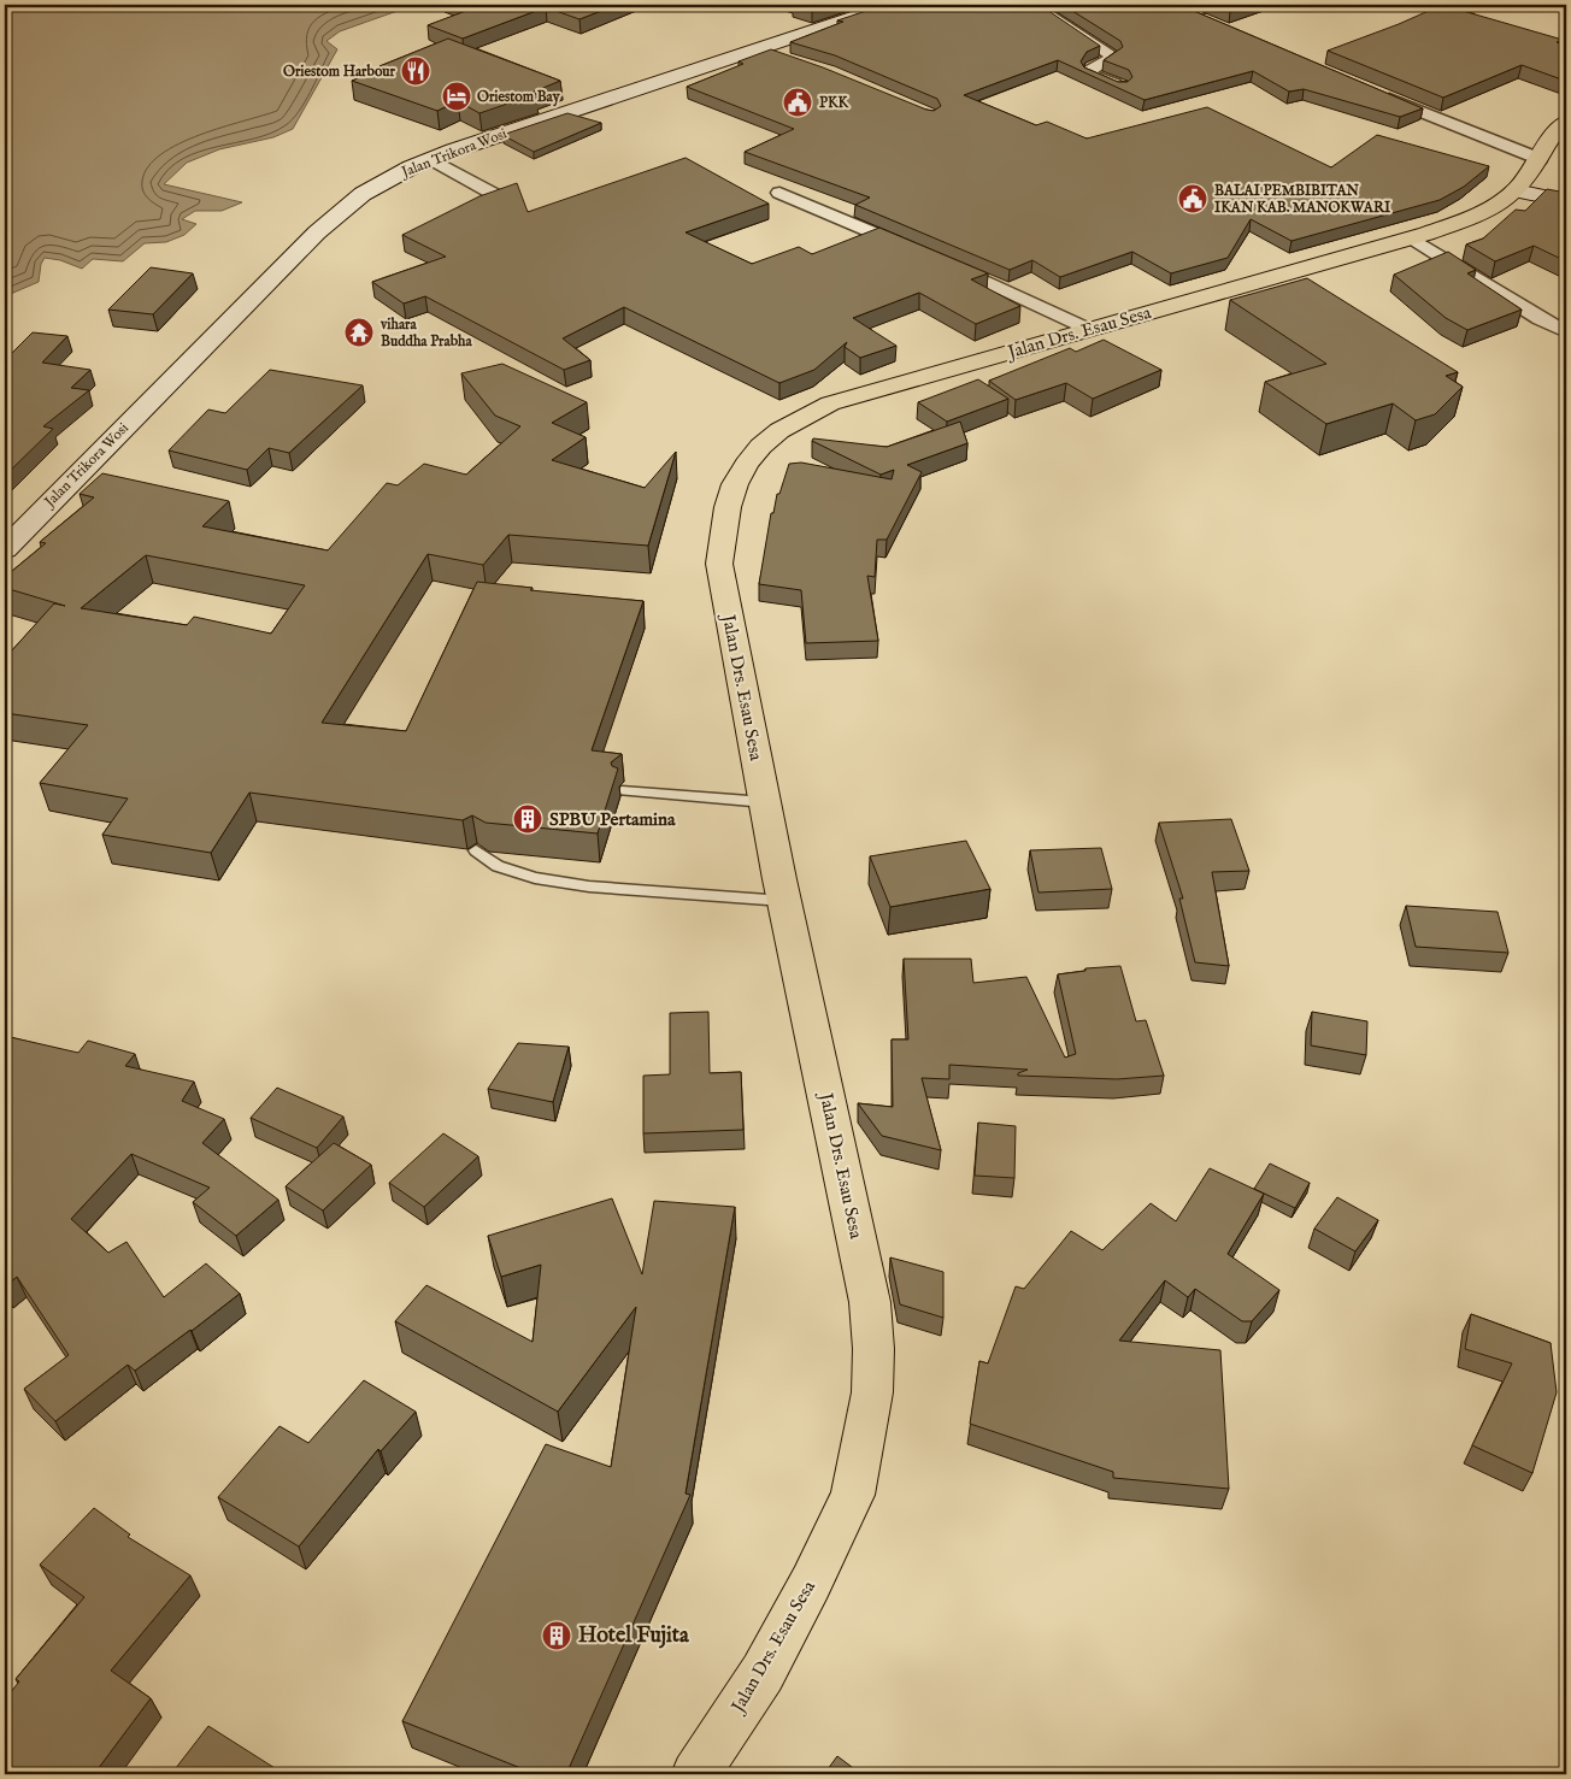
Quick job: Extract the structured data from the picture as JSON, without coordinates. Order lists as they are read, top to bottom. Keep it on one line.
{"streets":{"highway":["Jalan Drs. Esau Sesa"],"street":["Jalan Trikora Wosi"]},"places":{"restaurant":["Oriestom Harbour"],"hotel":["Oriestom Bay"],"public building":["PKK","BALAI PEMBIBITAN IKAN KAB. MANOKWARI"],"temple":["vihara Buddha Prabha"],"building":["SPBU Pertamina","Hotel Fujita"]}}
